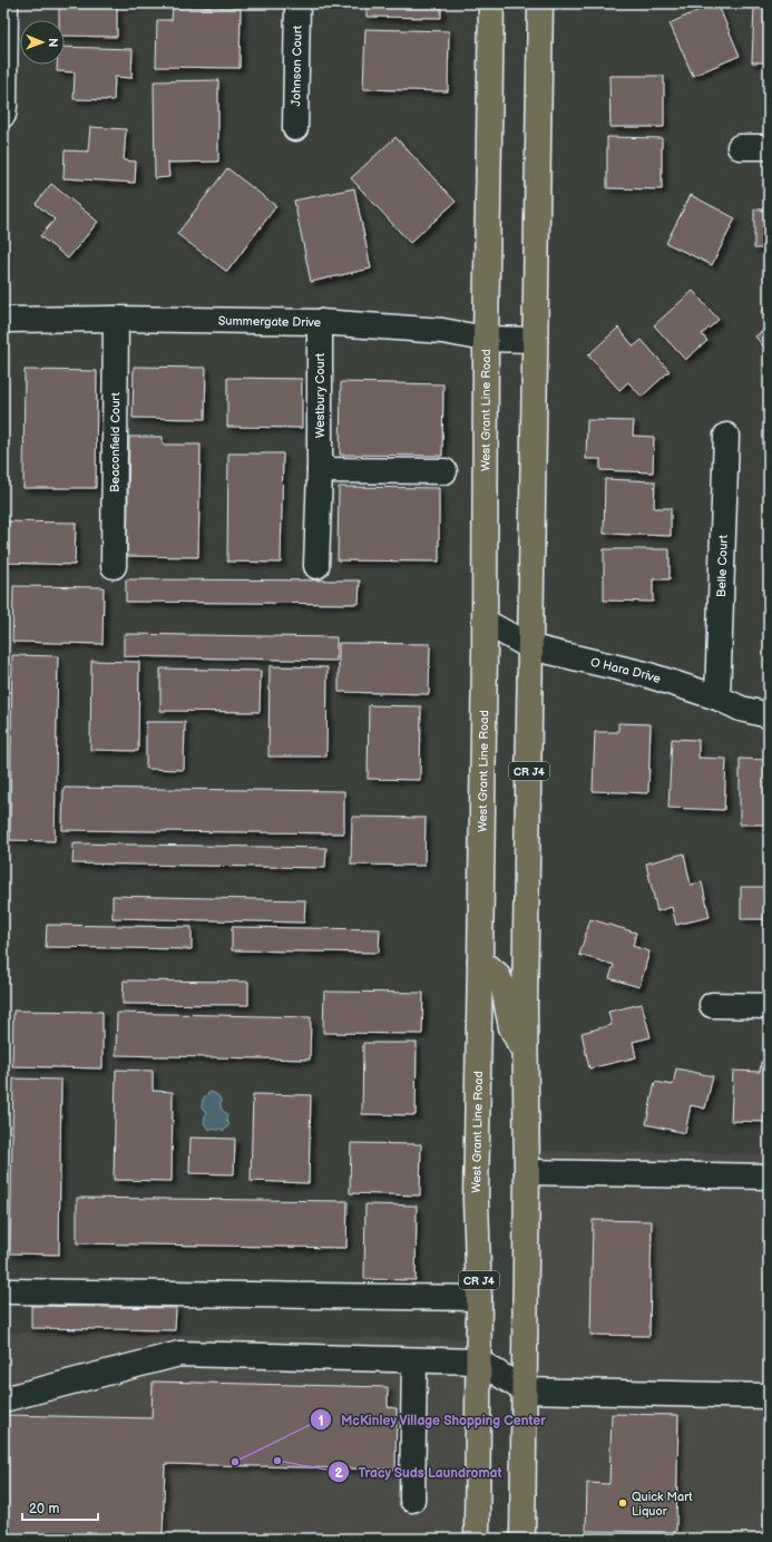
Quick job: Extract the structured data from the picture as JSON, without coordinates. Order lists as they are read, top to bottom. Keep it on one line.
{"streets":{"main road":["West Grant Line Road","CR J4"],"street":["Johnson Court","Summergate Drive","Westbury Court","Beaconfield Court","Belle Court","O Hara Drive"]},"crossings":[["Summergate Drive","Westbury Court"],["Summergate Drive","West Grant Line Road"],["Summergate Drive","Beaconfield Court"],["Summergate Drive","CR J4"],["West Grant Line Road","O Hara Drive"],["Belle Court","O Hara Drive"],["O Hara Drive","CR J4"]],"places":["Tracy Suds Laundromat","McKinley Village Shopping Center","Quick Mart Liquor"],"scale_bar":"20 m","north":"right"}
